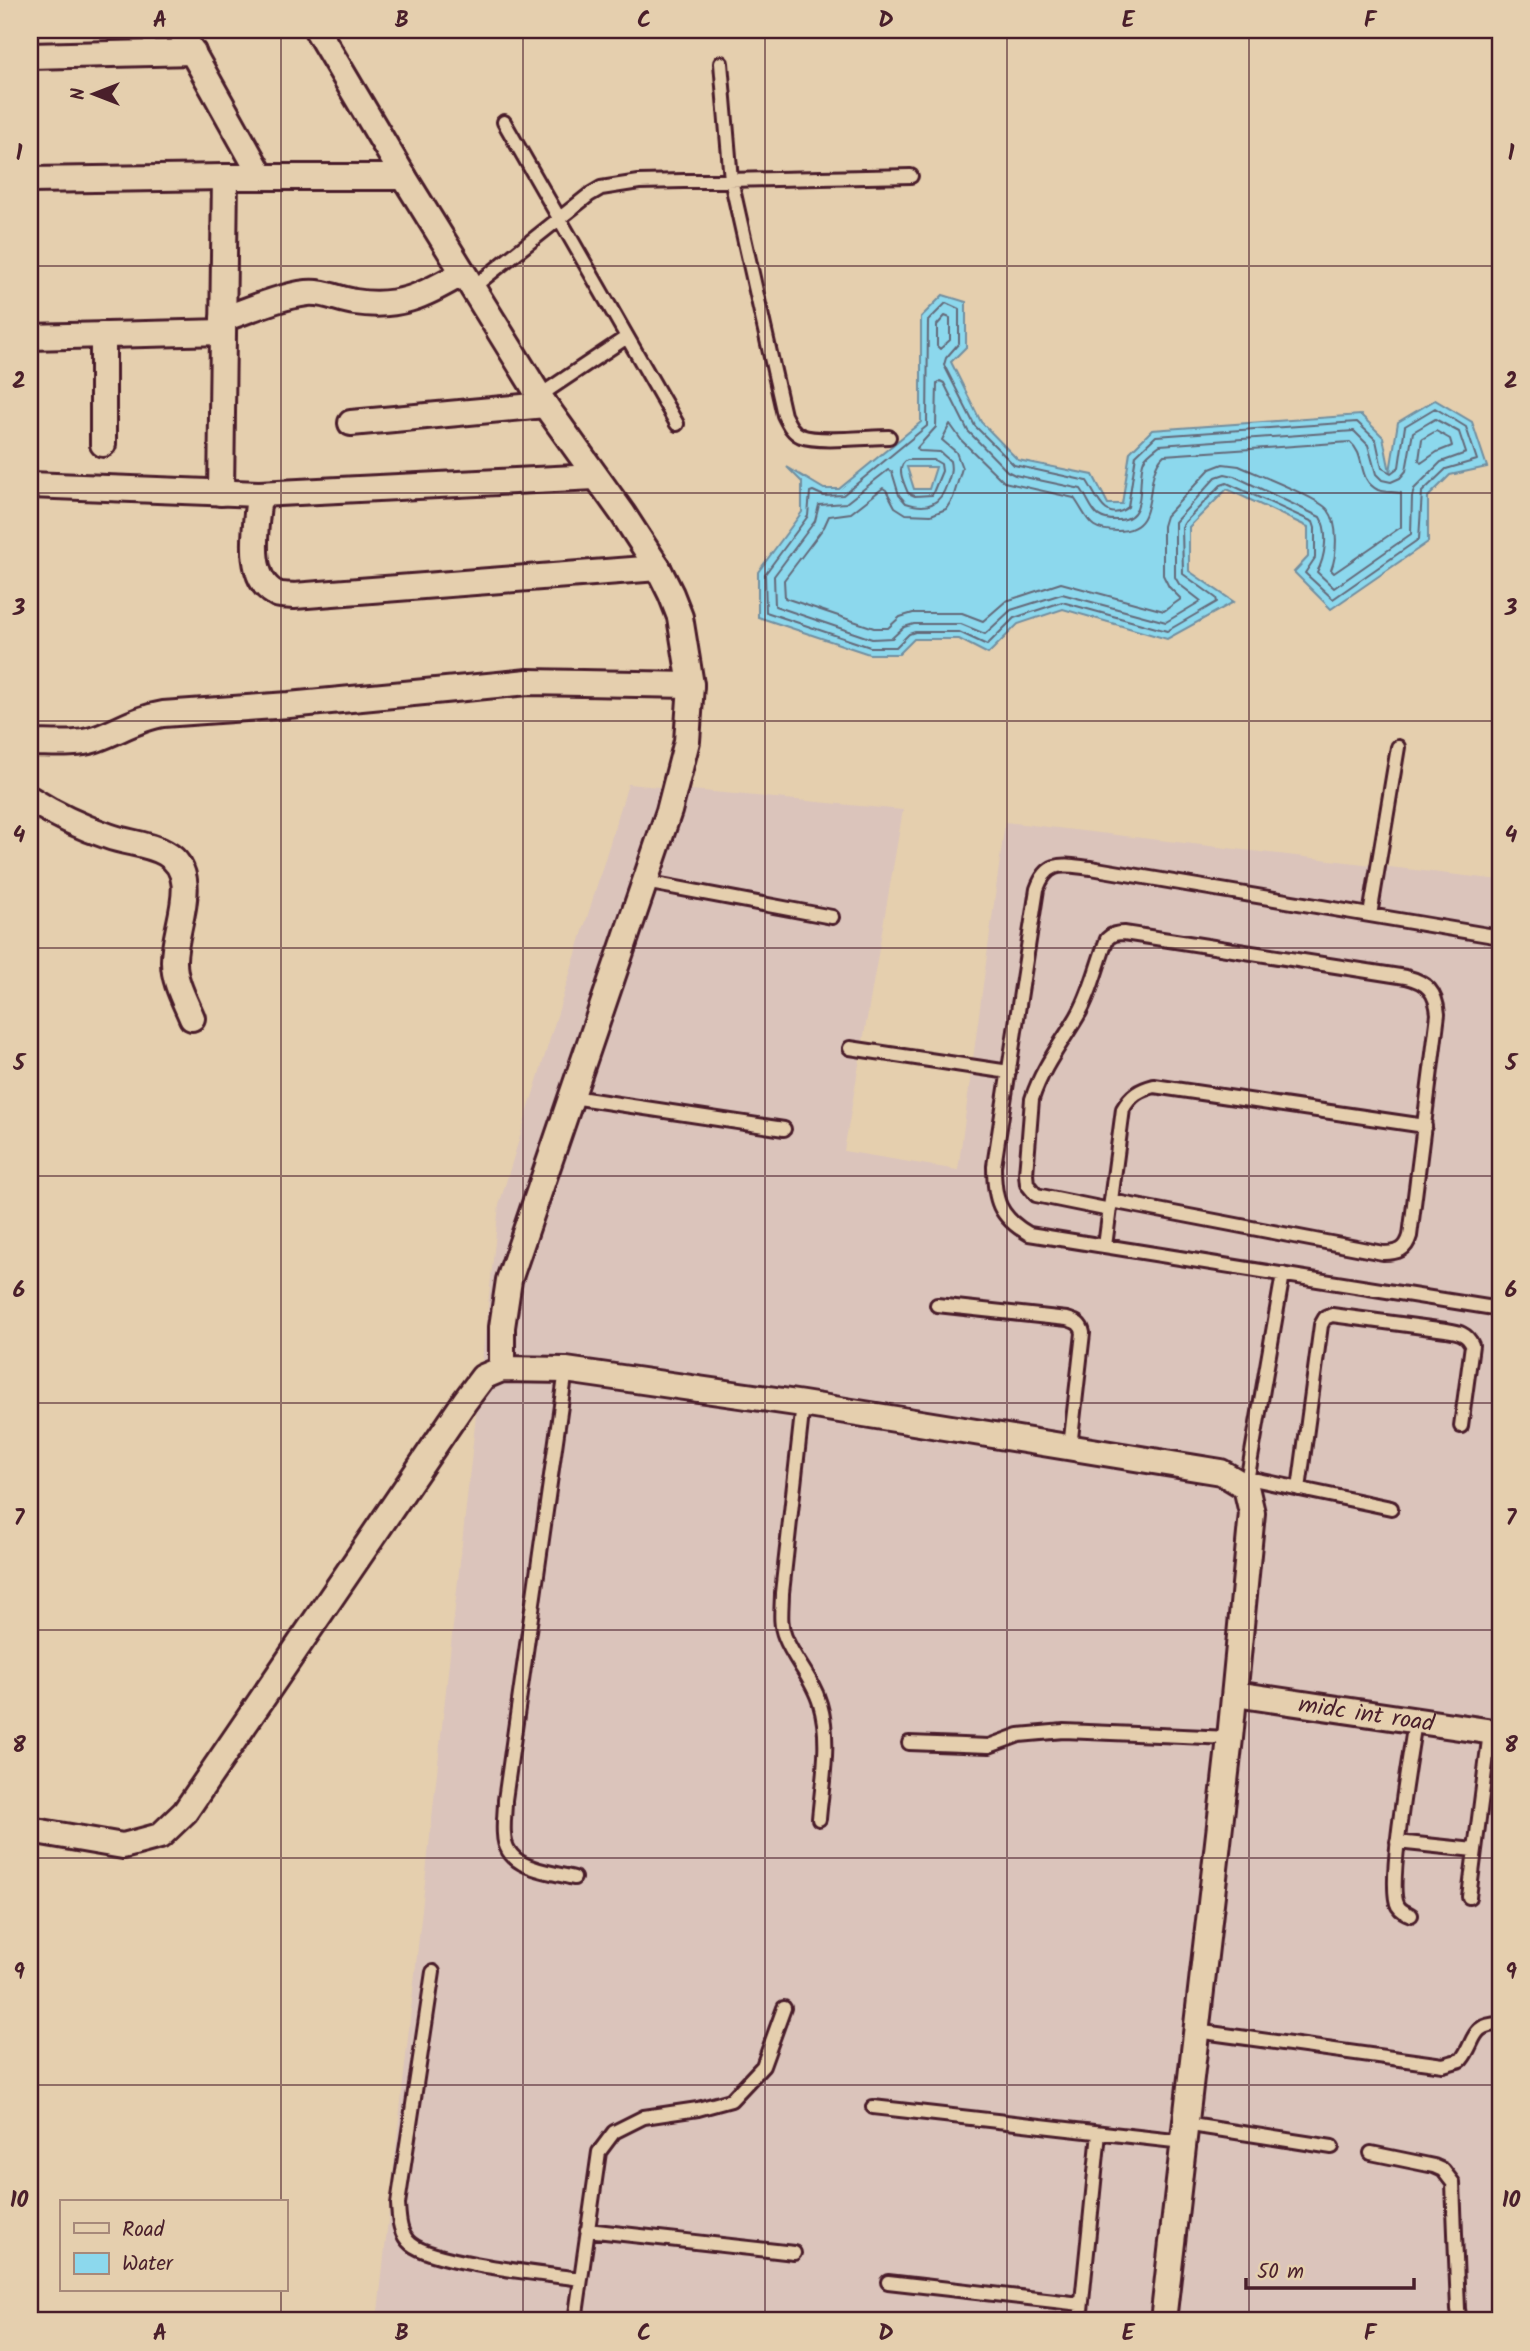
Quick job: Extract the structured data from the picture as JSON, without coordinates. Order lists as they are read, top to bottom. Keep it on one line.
{"streets":{"street":["midc int road"]},"legend":["Road","Water"],"scale_bar":"50 m","north":"left","grid":{"columns":["A","B","C","D","E","F"],"rows":["1","2","3","4","5","6","7","8","9","10"]}}
